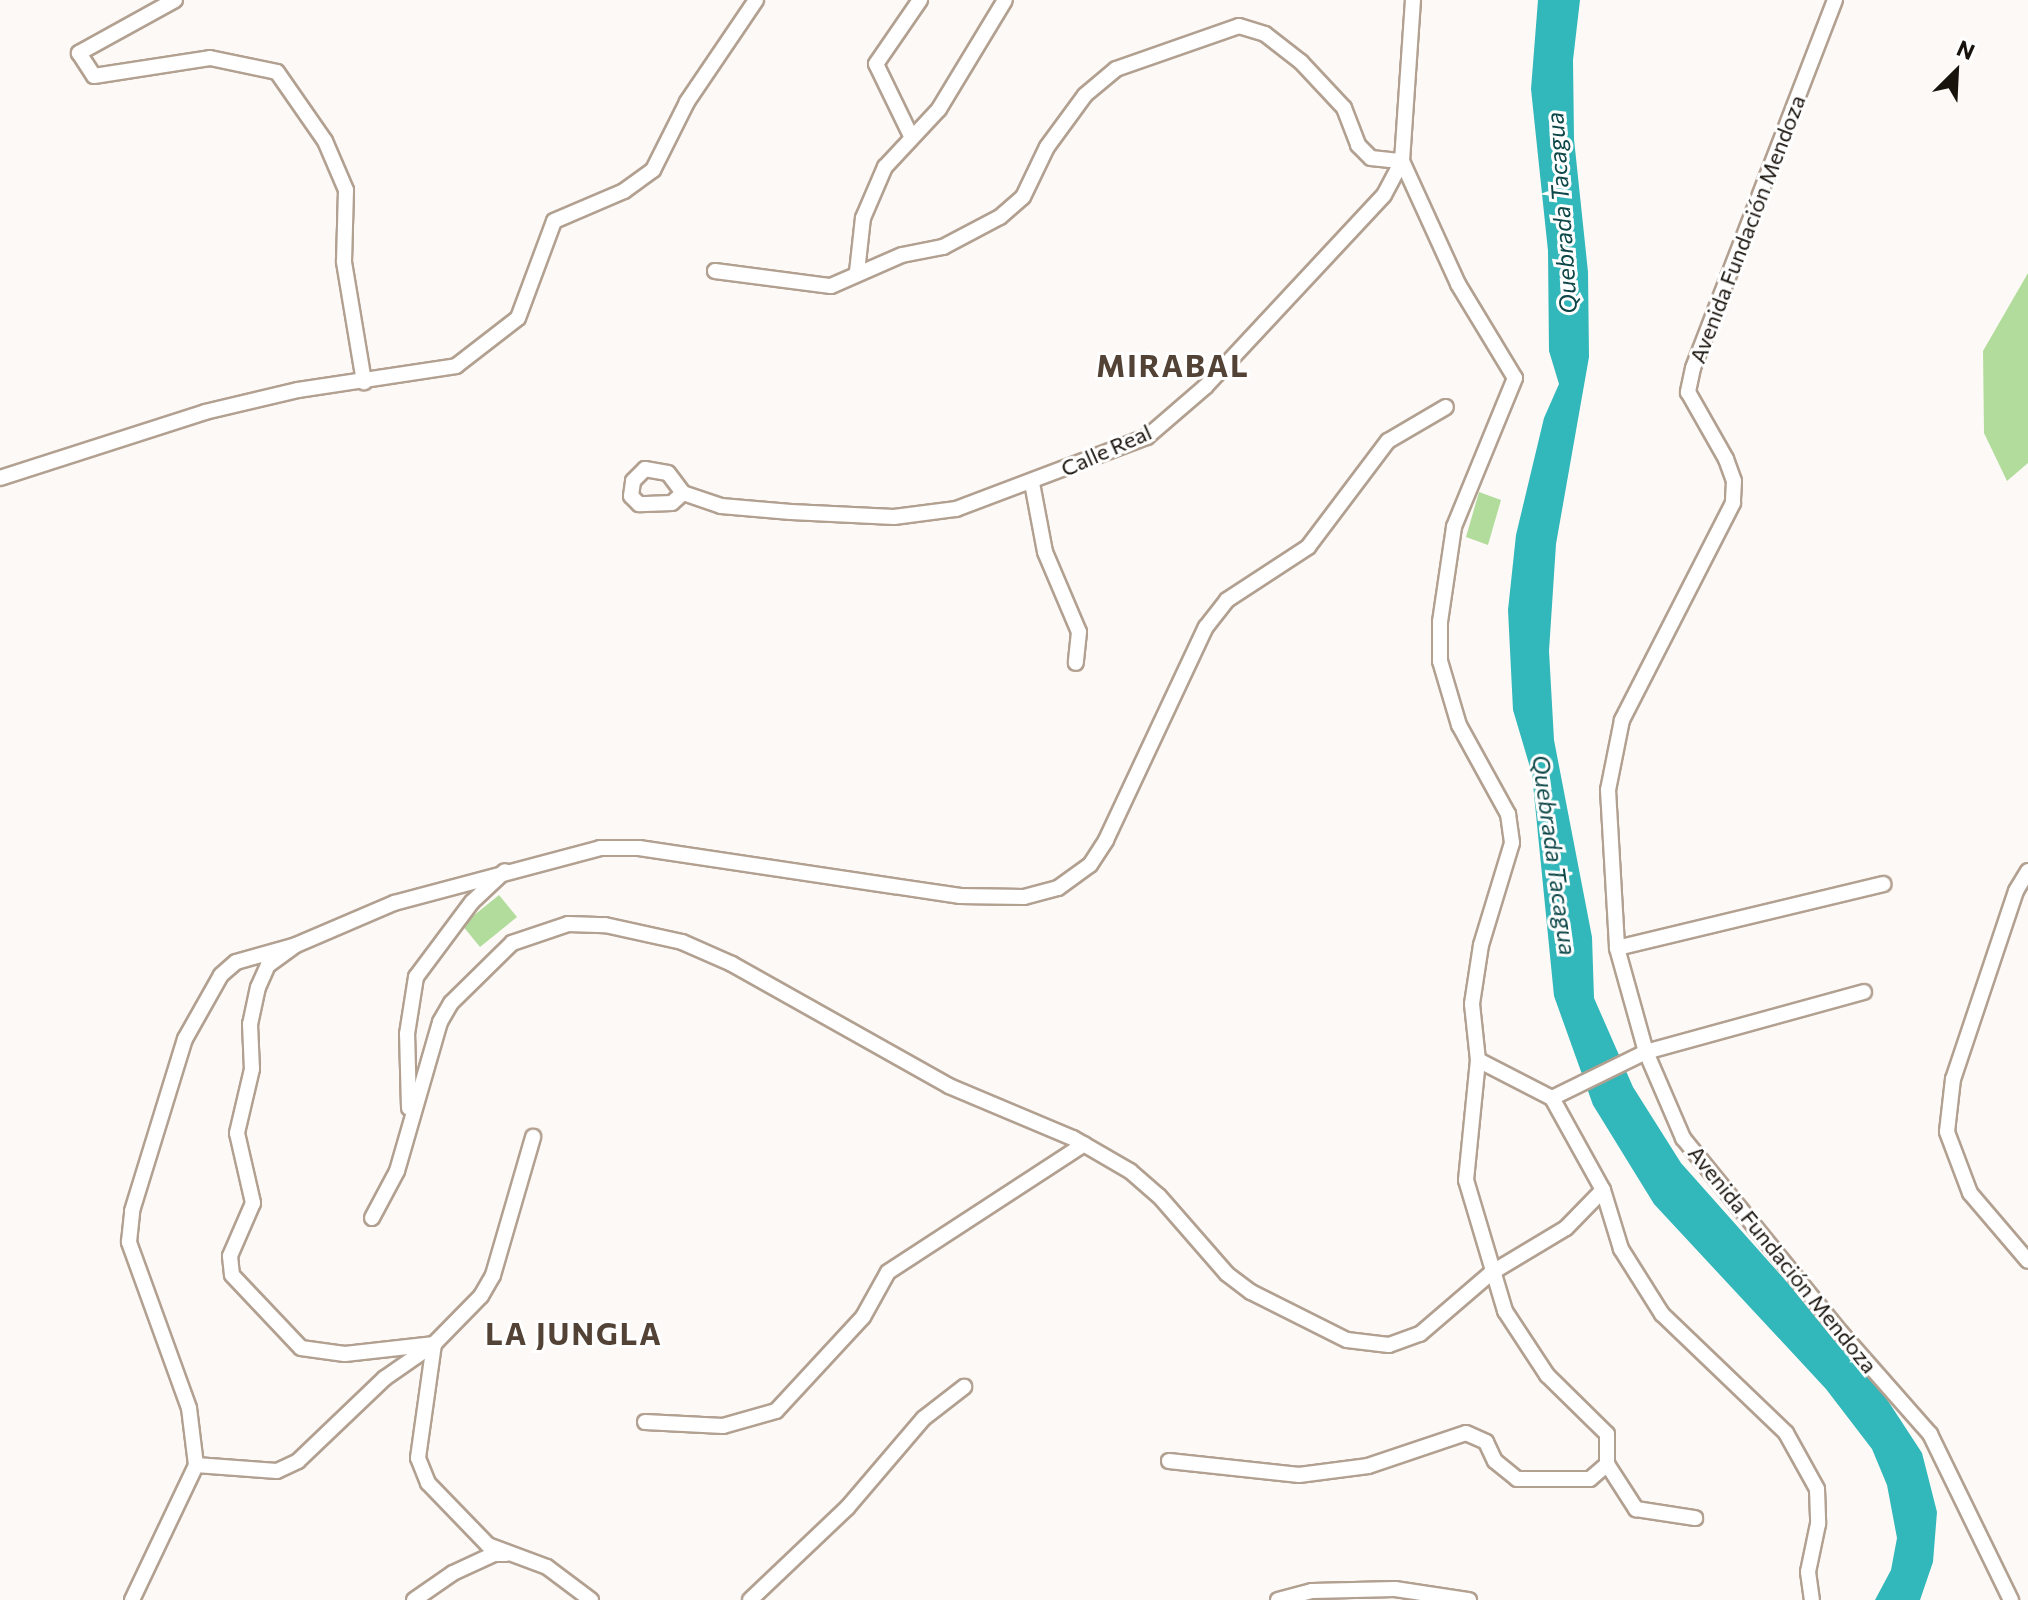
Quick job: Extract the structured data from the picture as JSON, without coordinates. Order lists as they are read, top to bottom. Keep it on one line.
{"streets":{"street":["Avenida Fundación Mendoza","Calle Real"]},"districts":["MIRABAL","LA JUNGLA"],"water":["Quebrada Tacagua"],"north":"top right"}
